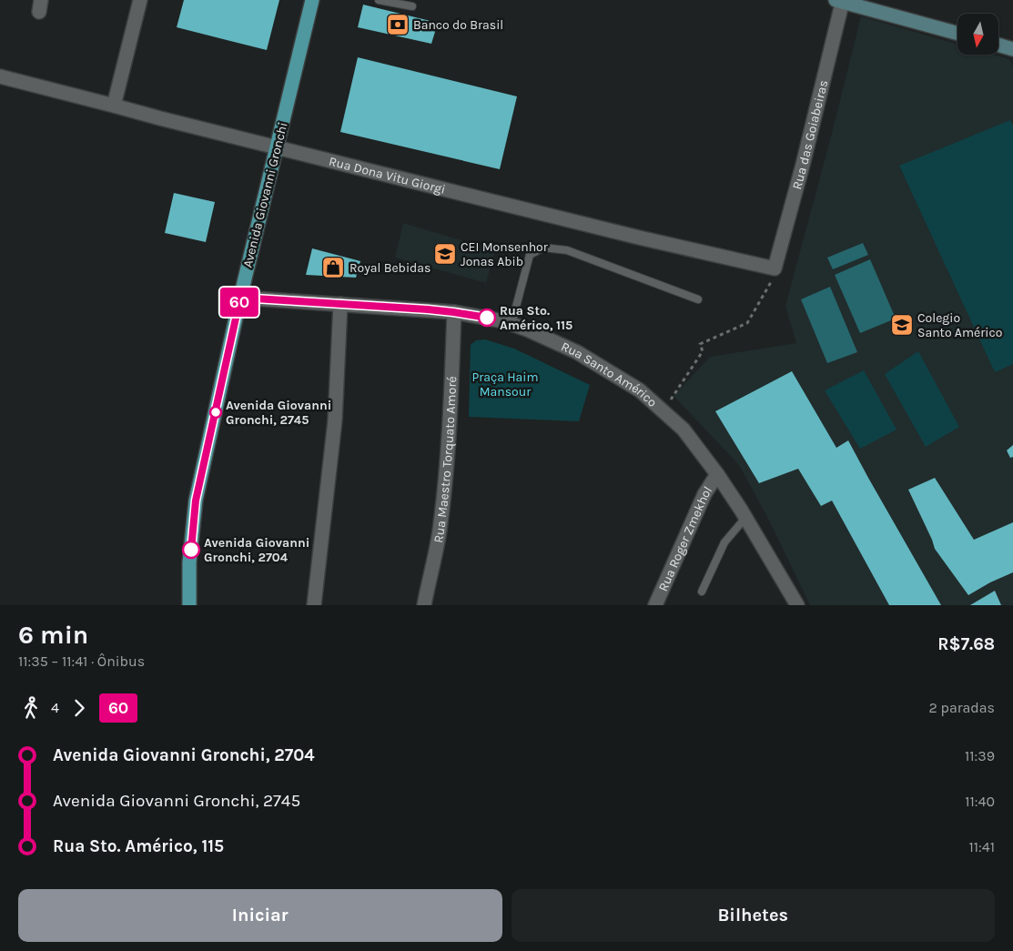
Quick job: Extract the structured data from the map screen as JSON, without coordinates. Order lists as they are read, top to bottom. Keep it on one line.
{"streets":{"main road":["Avenida Giovanni Gronchi"],"street":["Rua das Goiabeiras","Rua Dona Vitu Giorgi","Rua Santo Américo","Rua Maestro Torquato Amoré","Rua Roger Zmekhol"]},"crossings":[["Rua das Goiabeiras","Rua Dona Vitu Giorgi"],["Rua Dona Vitu Giorgi","Avenida Giovanni Gronchi"],["Avenida Giovanni Gronchi","Rua Santo Américo"],["Rua Santo Américo","Rua Maestro Torquato Amoré"],["Rua Santo Américo","Rua Roger Zmekhol"]],"parks":["Praça Haim Mansour"],"places":{"bank":["Banco do Brasil"],"school or university":["CEI Monsenhor Jonas Abib","Colegio Santo Américo"],"shop":["Royal Bebidas"],"other":["Rua Sto. Américo, 115","Avenida Giovanni Gronchi, 2745","Avenida Giovanni Gronchi, 2704"]},"lines":["bus line 60"],"north":"bottom","page":{"on_map":"60","heading":["6 min","11:35 – 11:41 · Ônibus","R$7.68"],"legs":["4","60","2 paradas"],"list":[{"name":"Avenida Giovanni Gronchi, 2704","value":"11:39"},{"name":"Avenida Giovanni Gronchi, 2745","value":"11:40"},{"name":"Rua Sto. Américo, 115","value":"11:41"}],"buttons":["Iniciar","Bilhetes"]}}
